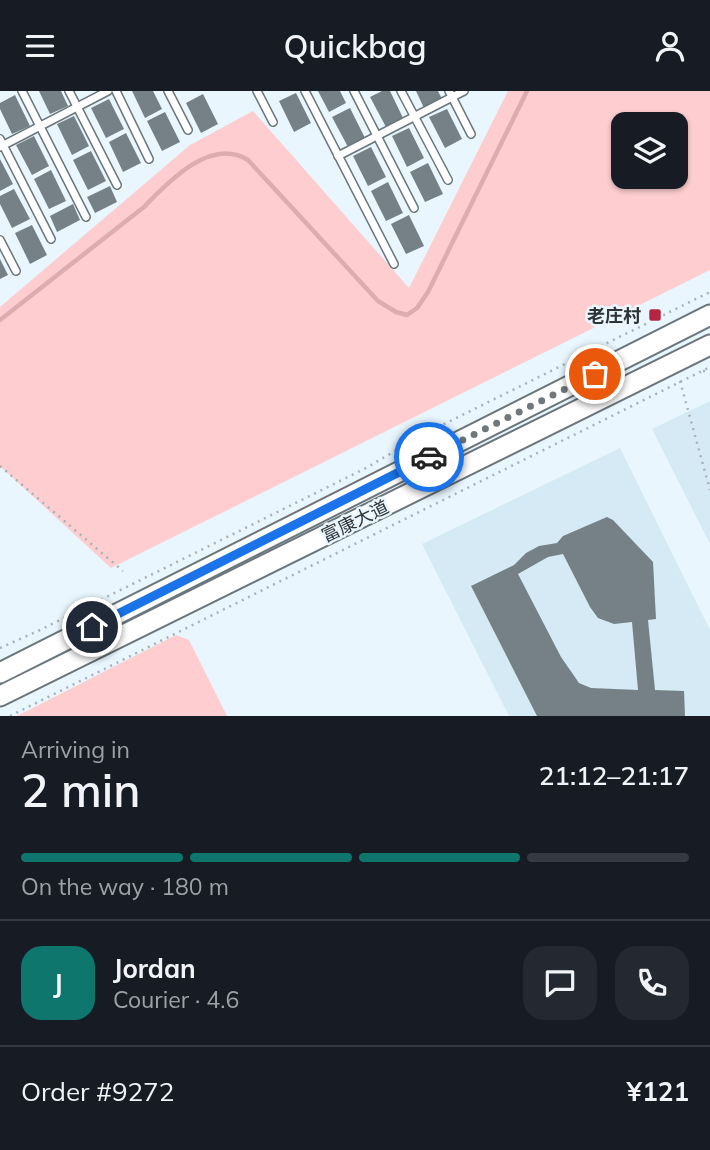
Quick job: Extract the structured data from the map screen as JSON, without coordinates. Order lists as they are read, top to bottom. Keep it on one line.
{"streets":{"street":["富康大道"]},"places":{"transit":["老庄村"]},"page":{"header":"Quickbag","heading":["2 min","Arriving in","21:12–21:17"],"panel":["Jordan","Courier · 4.6","Order #9272","¥121"],"bar":"On the way · 180 m","round":"J"}}
